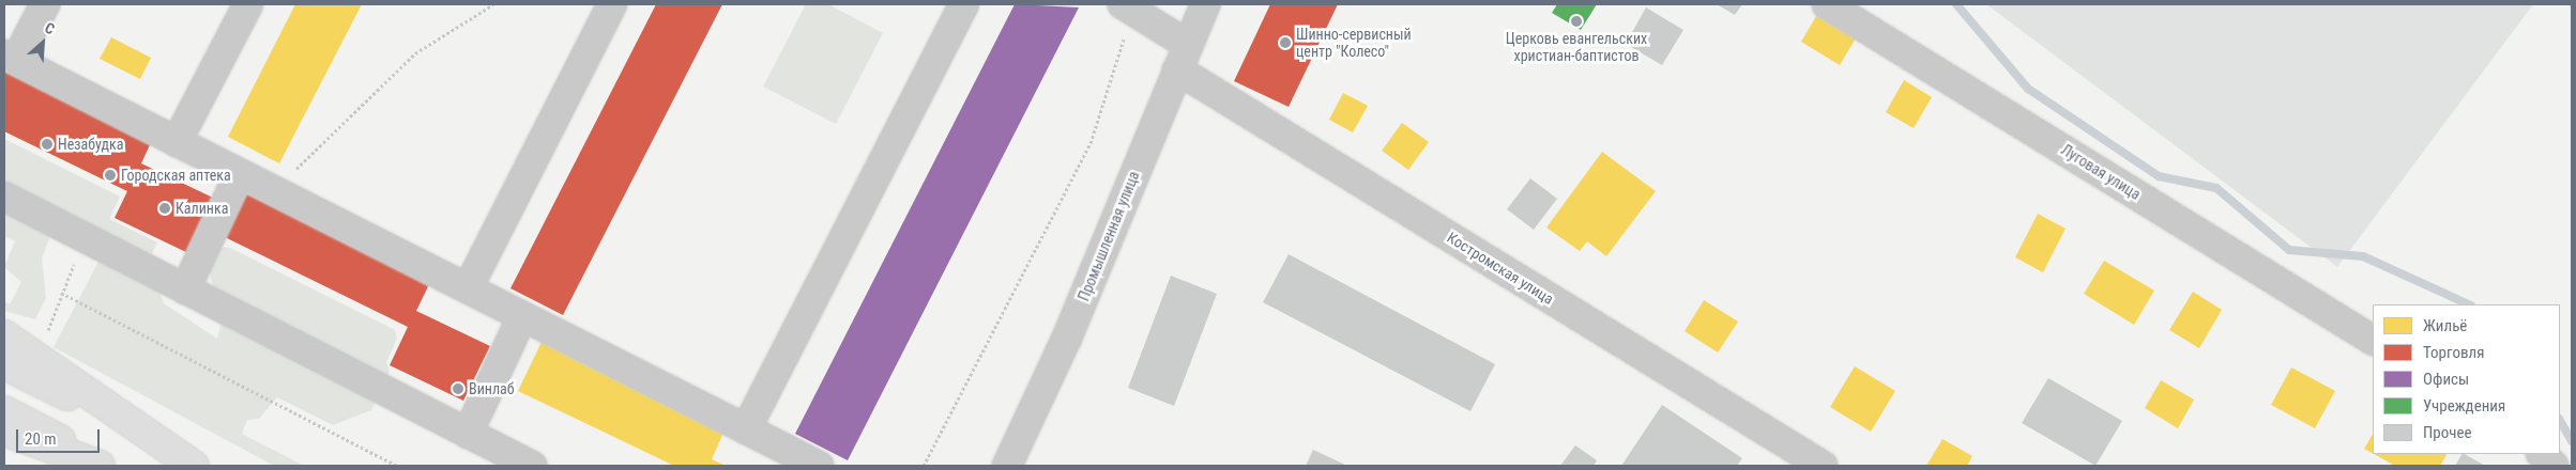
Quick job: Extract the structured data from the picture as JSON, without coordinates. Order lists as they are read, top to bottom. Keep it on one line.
{"streets":{"street":["Луговая улица","Промышленная улица","Костромская улица"]},"crossings":[["Промышленная улица","Костромская улица"]],"places":["Церковь евангельских христиан-баптистов","Шинно-сервисный центр \"Колесо\"","Незабудка","Городская аптека","Калинка","Винлаб"],"legend":["Жильё","Торговля","Офисы","Учреждения","Прочее"],"scale_bar":"20 m","north":"top right"}
